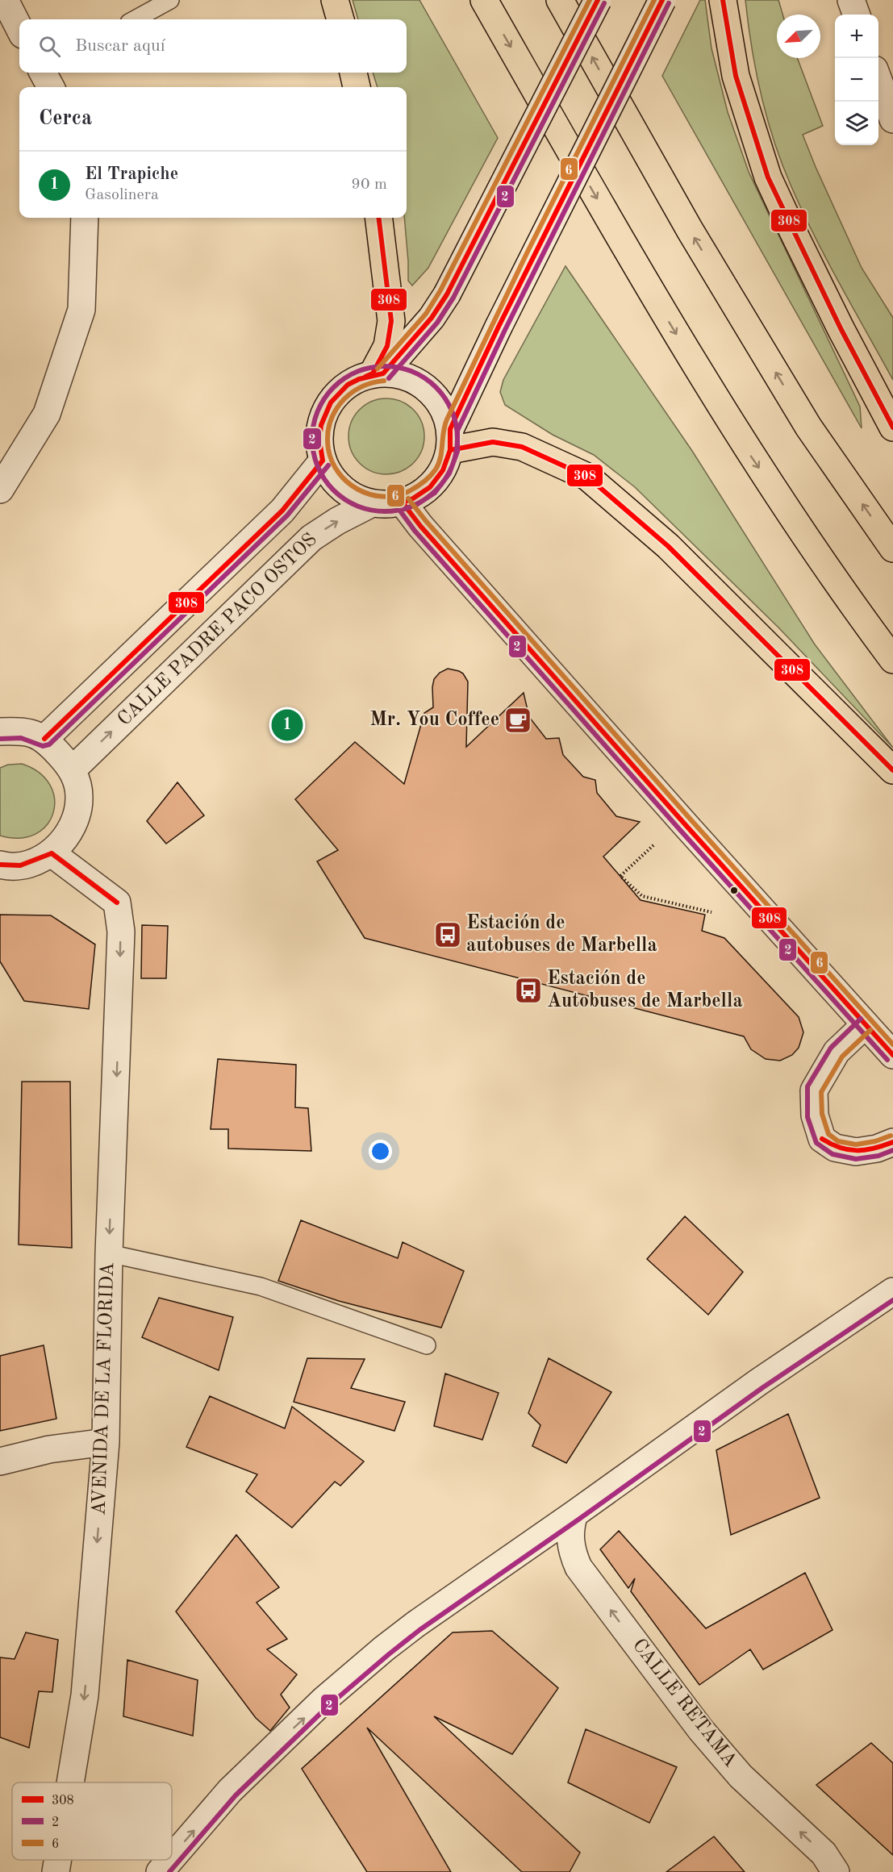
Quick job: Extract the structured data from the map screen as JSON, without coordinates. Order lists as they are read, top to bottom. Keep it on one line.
{"streets":{"street":["CALLE PADRE PACO OSTOS","AVENIDA DE LA FLORIDA","CALLE RETAMA"]},"one_way":["AVENIDA DE LA FLORIDA","CALLE RETAMA"],"places":{"cafe":["Mr. You Coffee"],"bus stop":["Estación de autobuses de Marbella","Estación de Autobuses de Marbella"]},"lines":["transit line 308","transit line 6","transit line 2"],"legend":["308","2","6"],"north":"bottom left","page":{"map_buttons":["+","−"],"search":"Buscar aquí","heading":"Cerca","list":[{"mark":"1","name":"El Trapiche","note":"Gasolinera","value":"90 m"}],"pins":"1"}}
